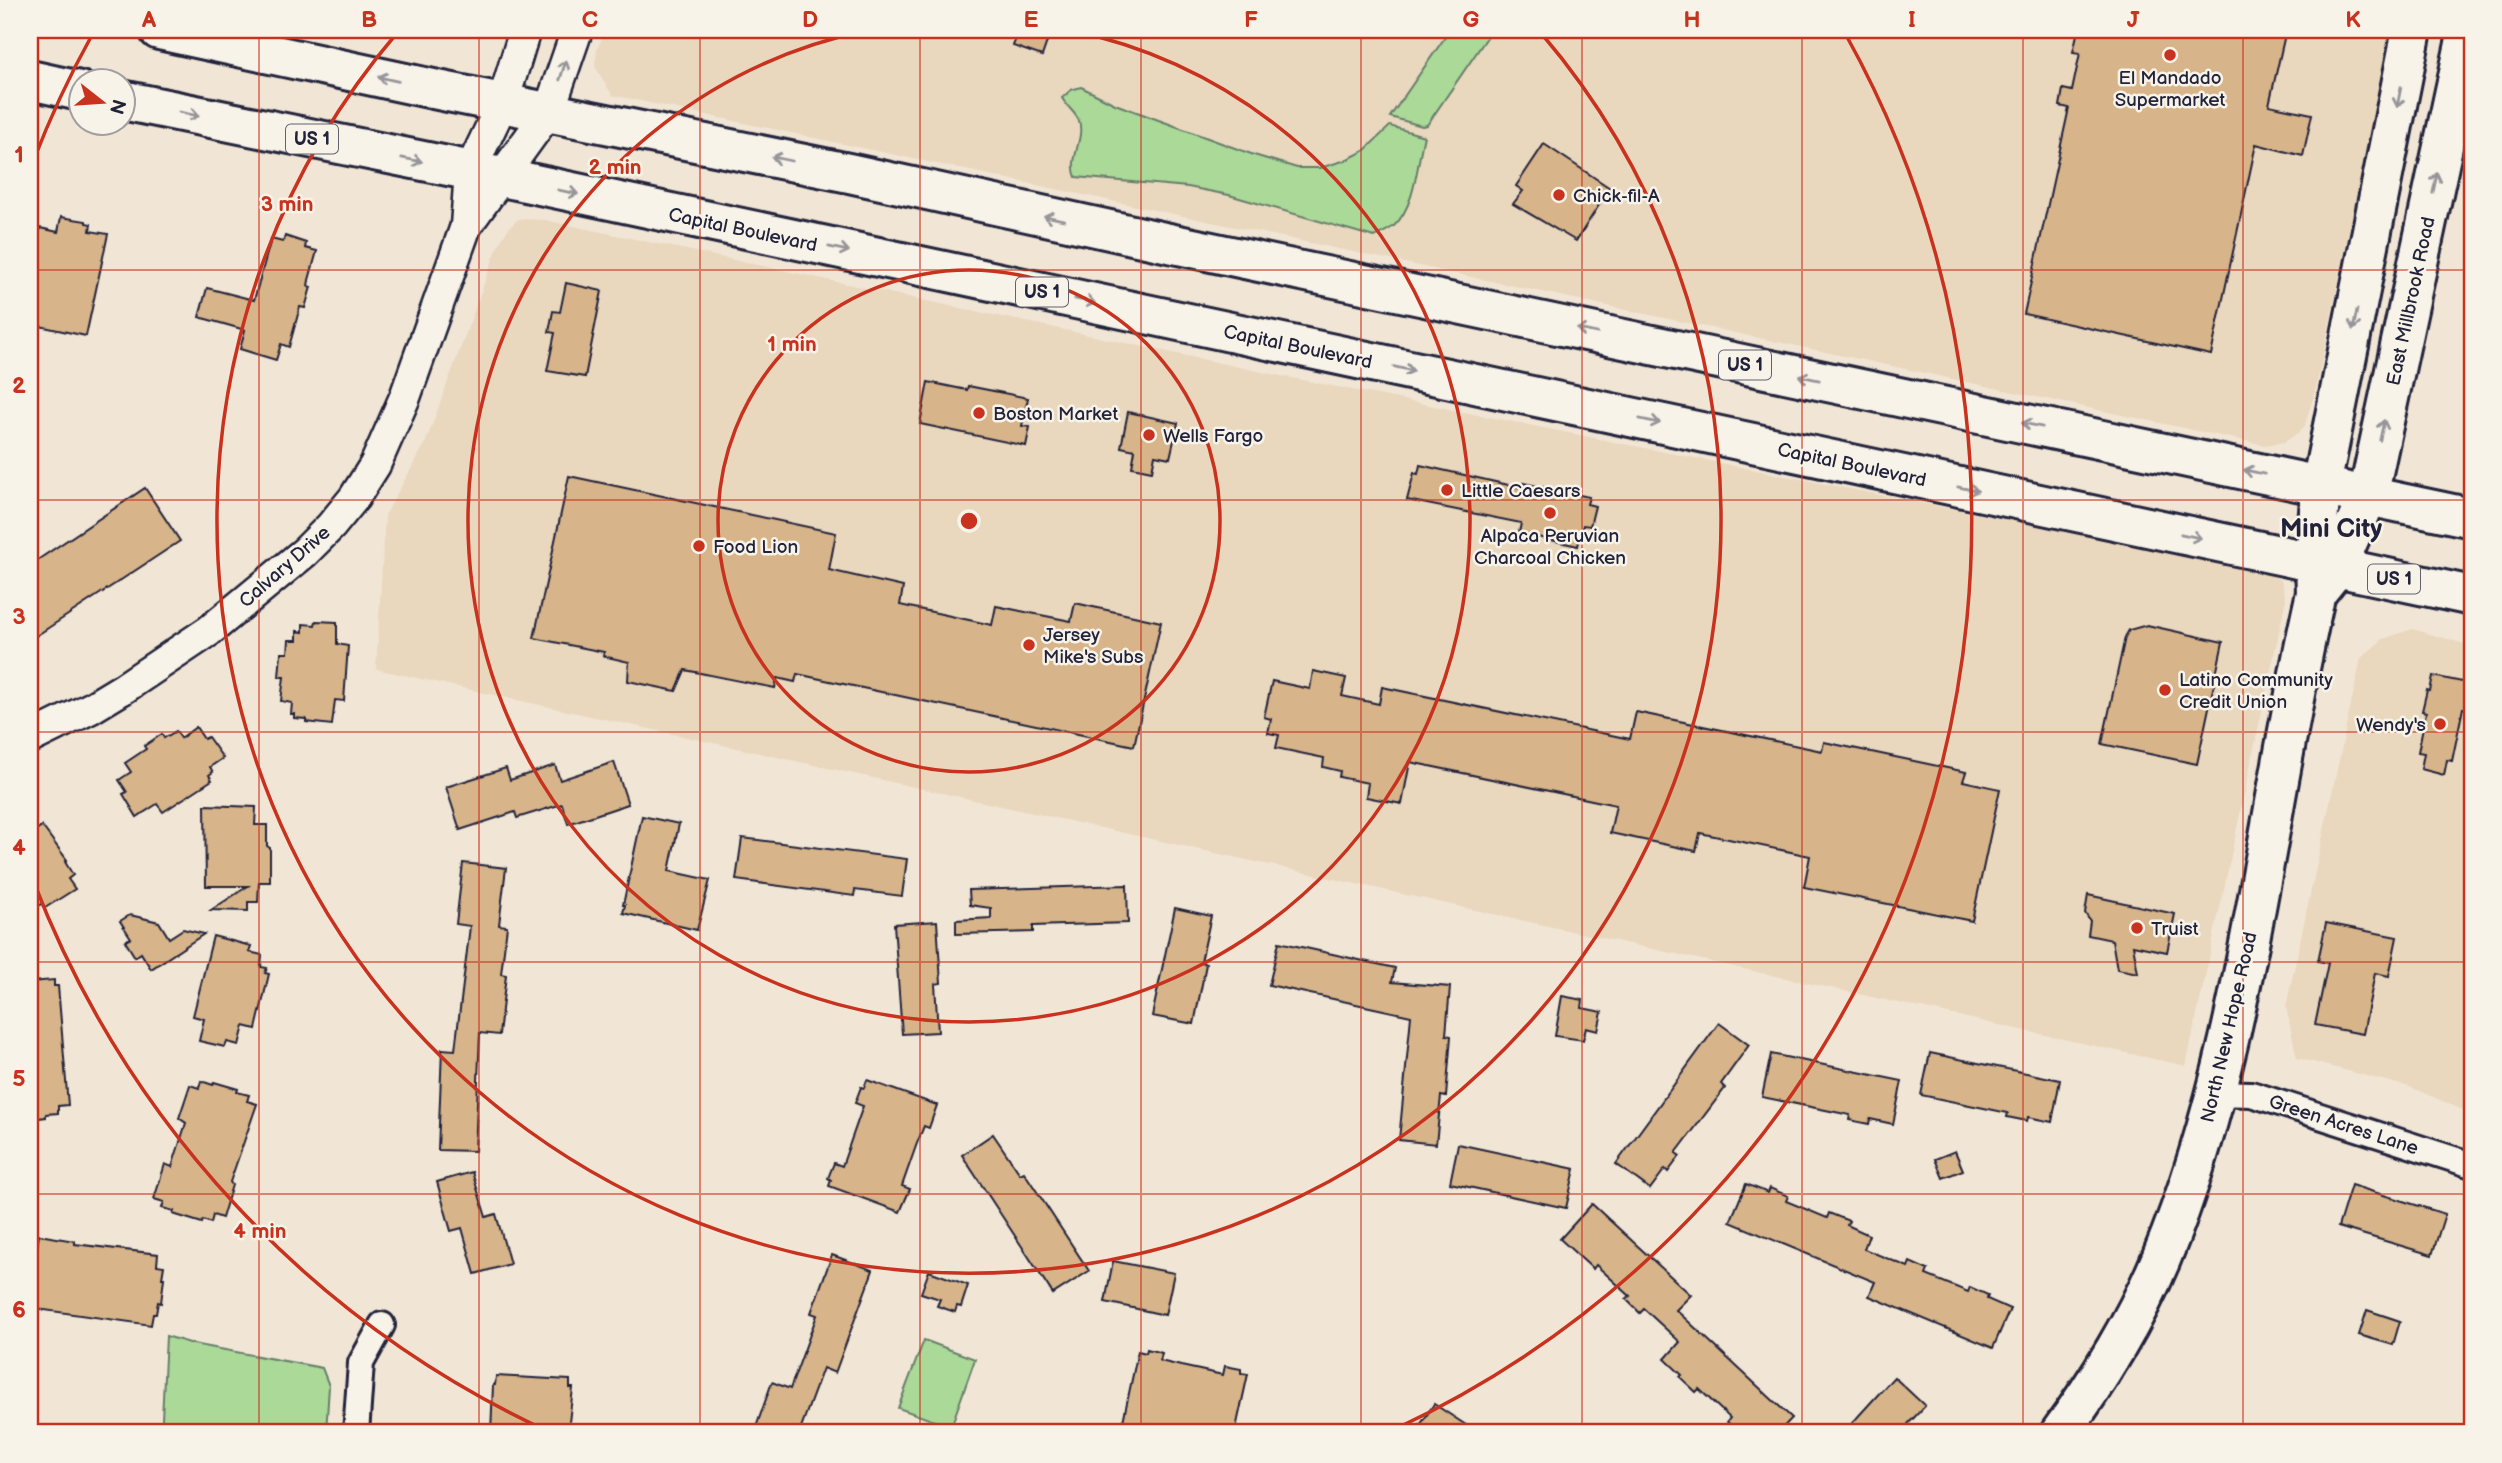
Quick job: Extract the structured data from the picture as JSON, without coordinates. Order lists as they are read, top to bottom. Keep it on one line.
{"streets":{"main road":["US 1","Capital Boulevard","East Millbrook Road","North New Hope Road"],"street":["Calvary Drive","Green Acres Lane"]},"crossings":[["US 1","East Millbrook Road"],["US 1","North New Hope Road"],["Capital Boulevard","East Millbrook Road"],["Capital Boulevard","Calvary Drive"],["Capital Boulevard","North New Hope Road"],["East Millbrook Road","North New Hope Road"],["North New Hope Road","Green Acres Lane"]],"districts":["Mini City"],"places":["El Mandado Supermarket","Chick-fil-A","Boston Market","Wells Fargo","Little Caesars","Alpaca Peruvian Charcoal Chicken","Food Lion","Jersey Mike's Subs","Latino Community Credit Union","Wendy's","Truist"],"north":"right","grid":{"columns":["A","B","C","D","E","F","G","H","I","J","K"],"rows":["1","2","3","4","5","6"]},"rings":["2 min","3 min","1 min","4 min"]}
